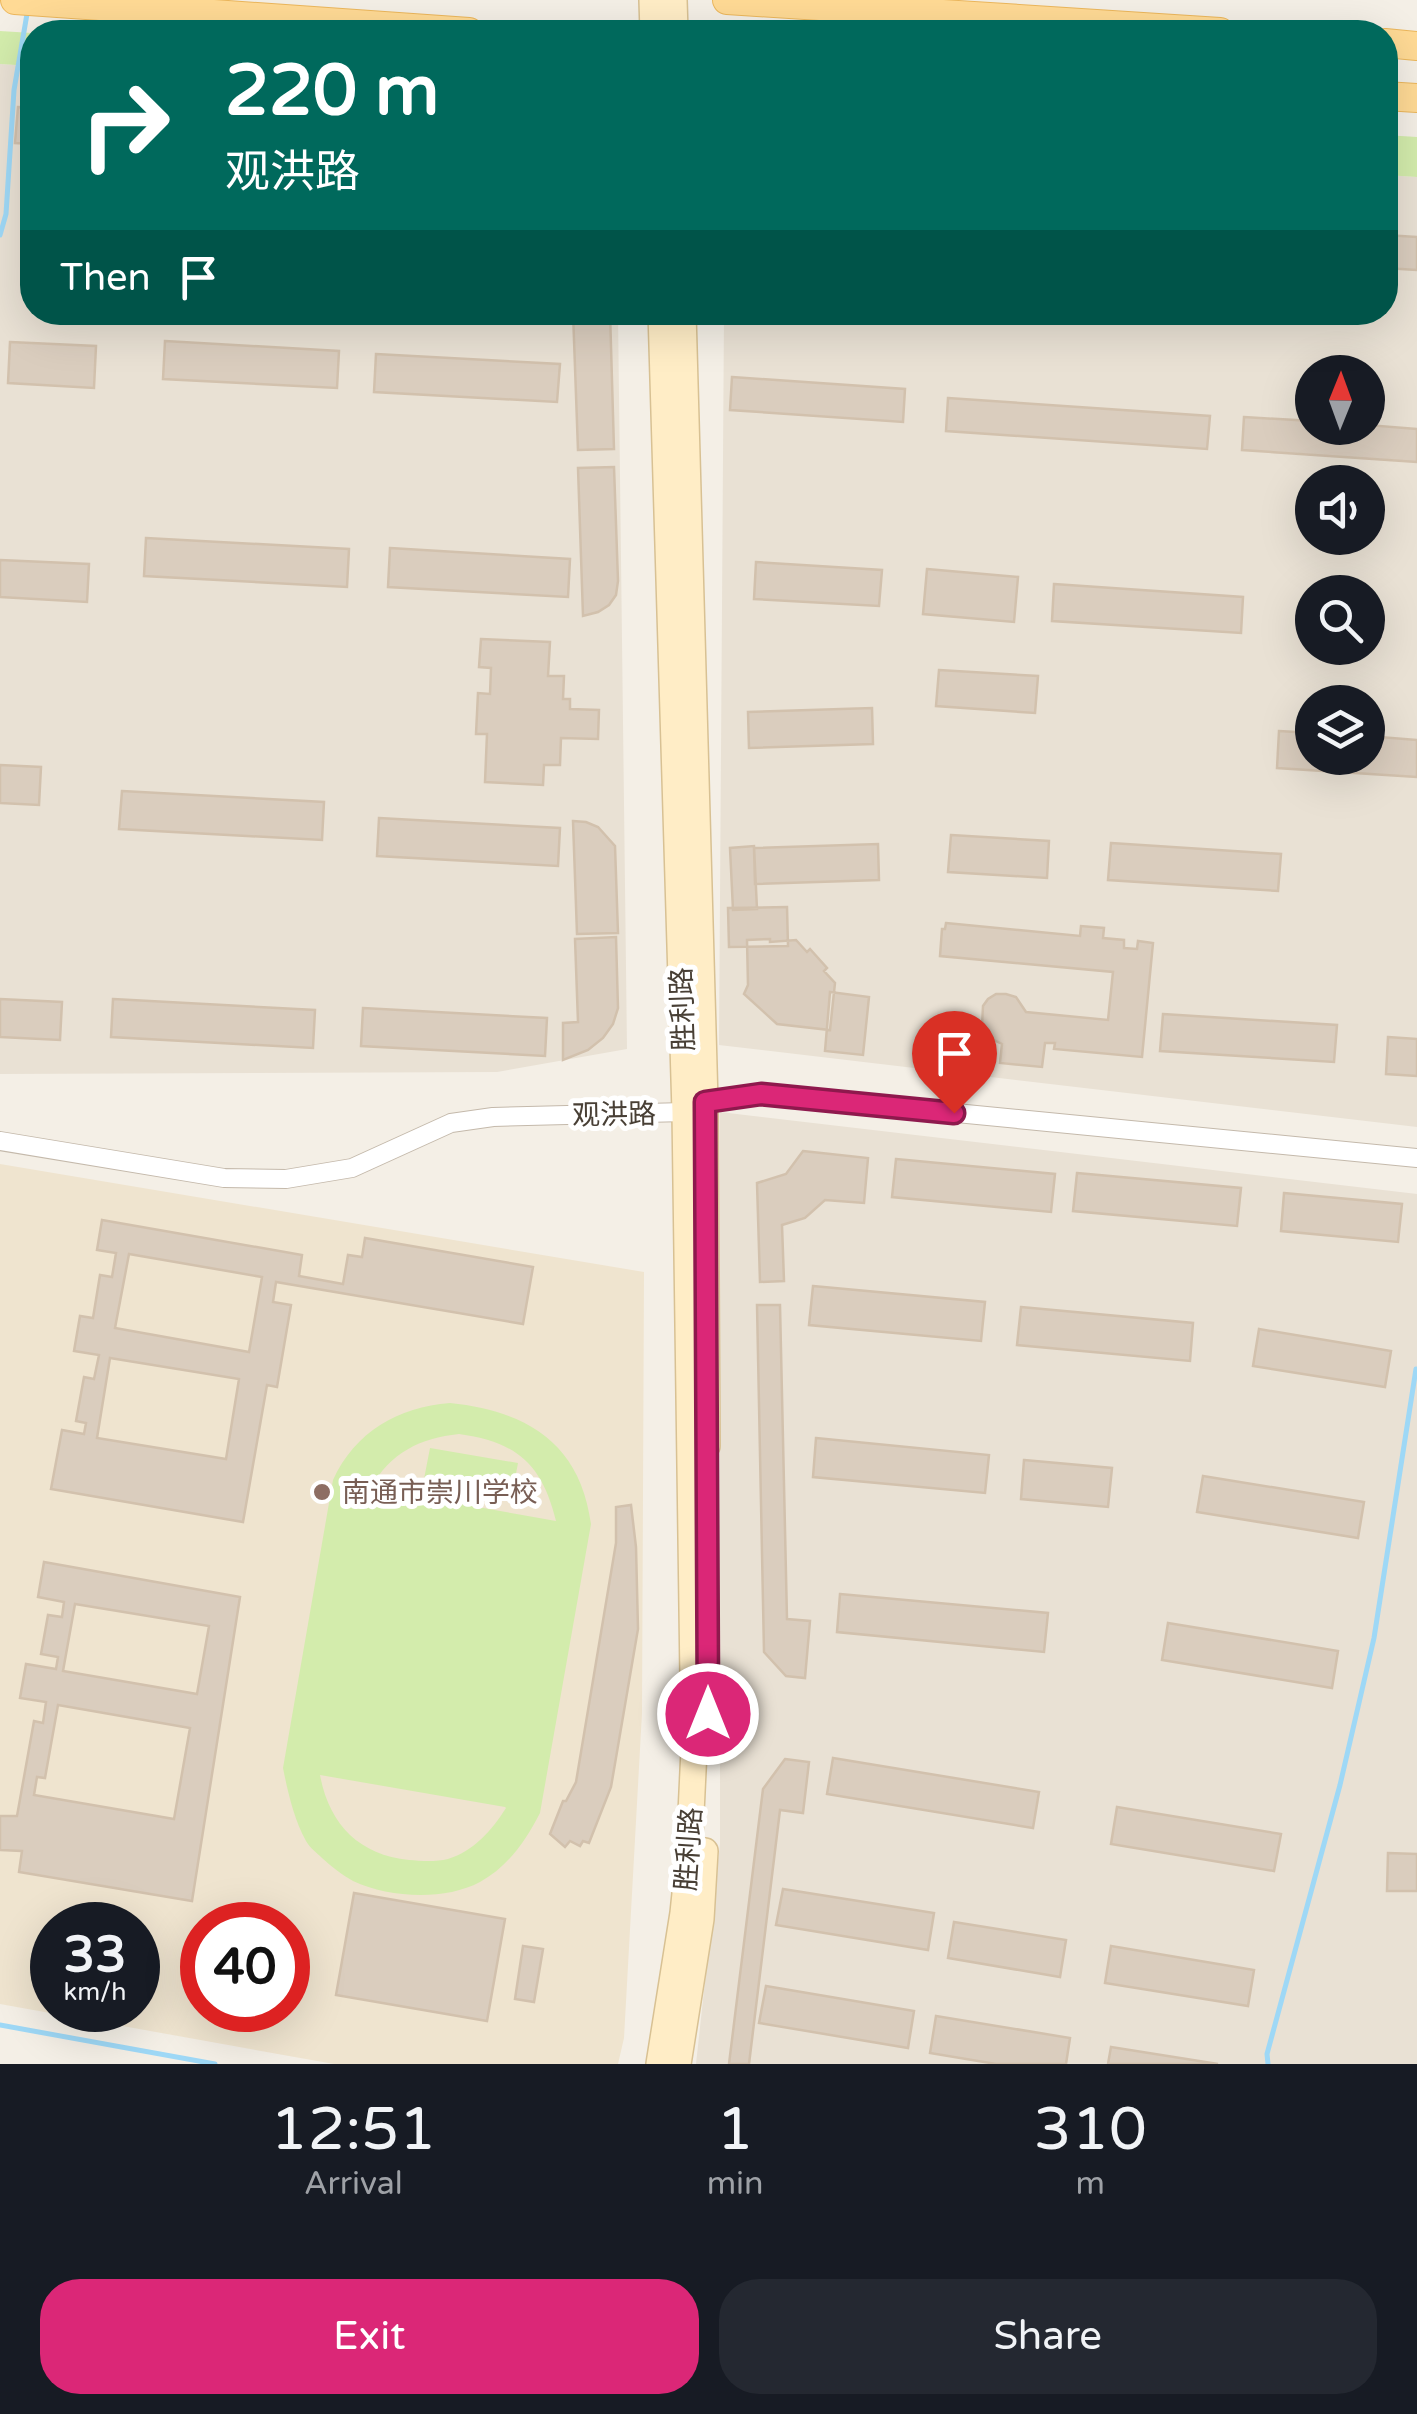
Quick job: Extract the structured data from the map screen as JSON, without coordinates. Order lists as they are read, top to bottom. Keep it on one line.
{"streets":{"street":["胜利路","观洪路"]},"crossings":[["胜利路","观洪路"]],"places":["南通市崇川学校"],"north":"top","page":{"turn":["220 m","观洪路"],"then":"Then","speed":"33 km/h","limit":"40","eta":["12:51","Arrival","1","min","310","m"],"buttons":["Exit","Share"]}}
